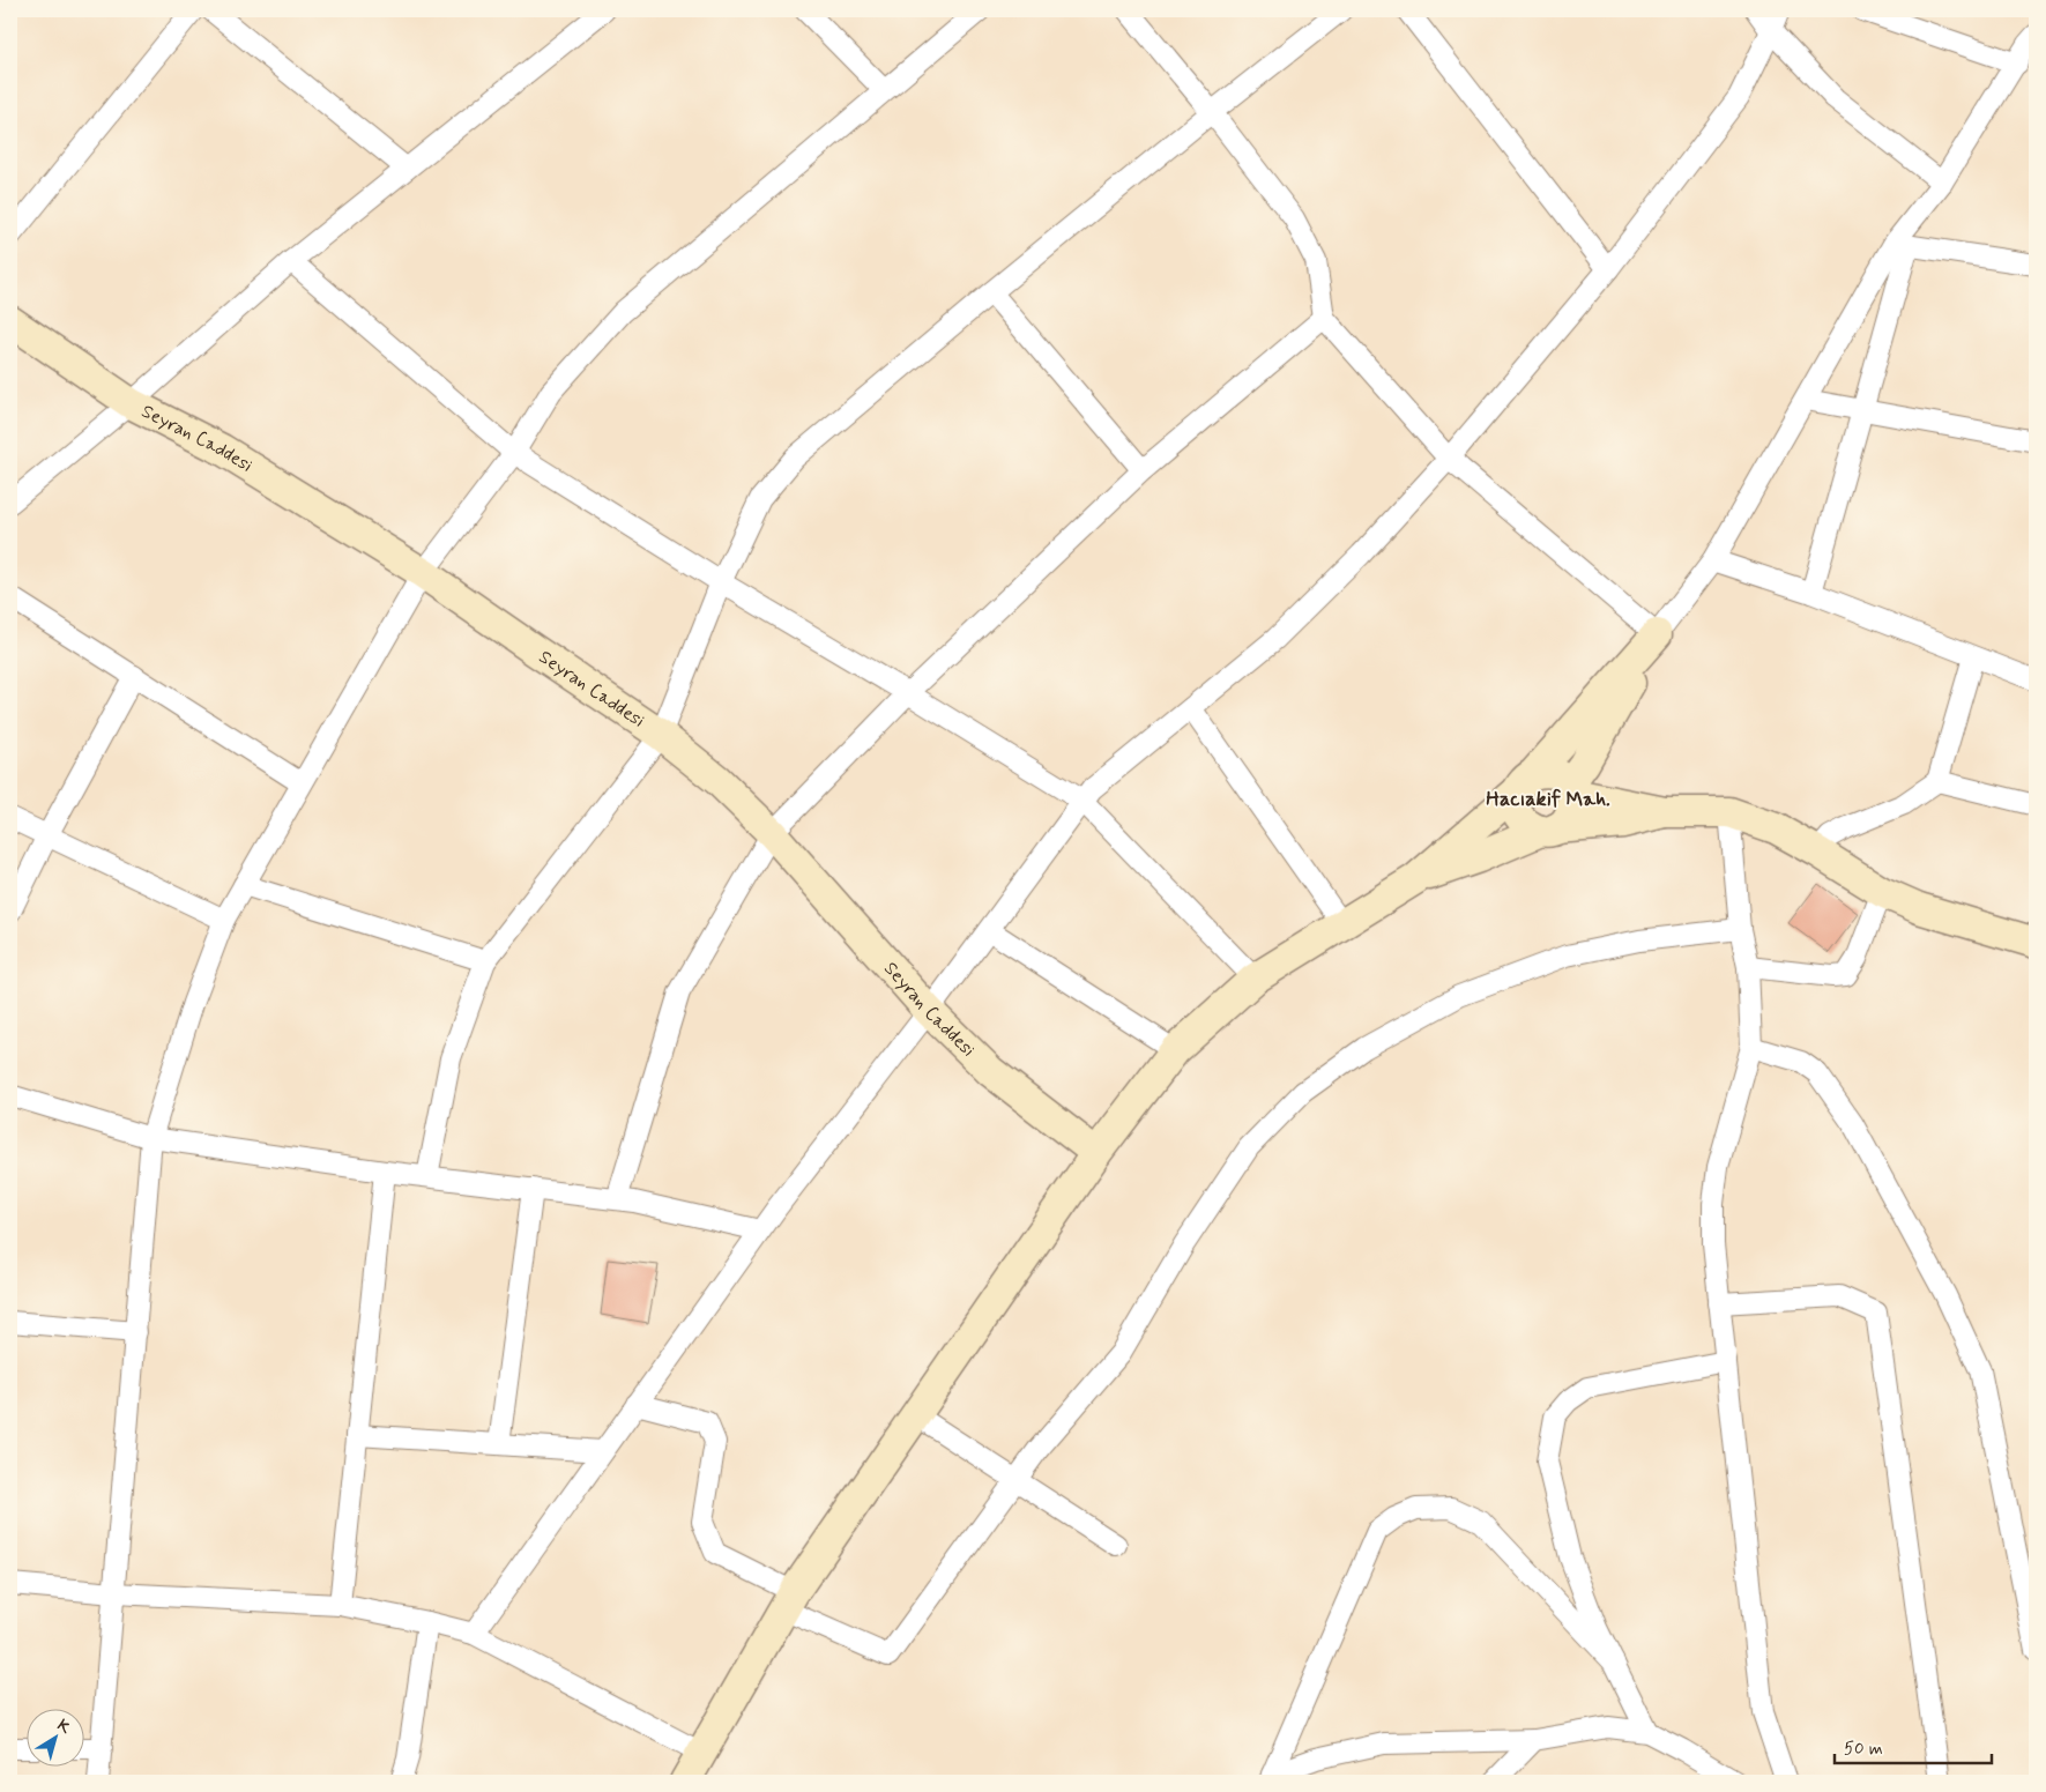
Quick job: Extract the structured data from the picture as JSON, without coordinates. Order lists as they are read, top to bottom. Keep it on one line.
{"streets":{"street":["Seyran Caddesi"]},"districts":["Hacıakif Mah."],"scale_bar":"50 m","north":"top right"}
